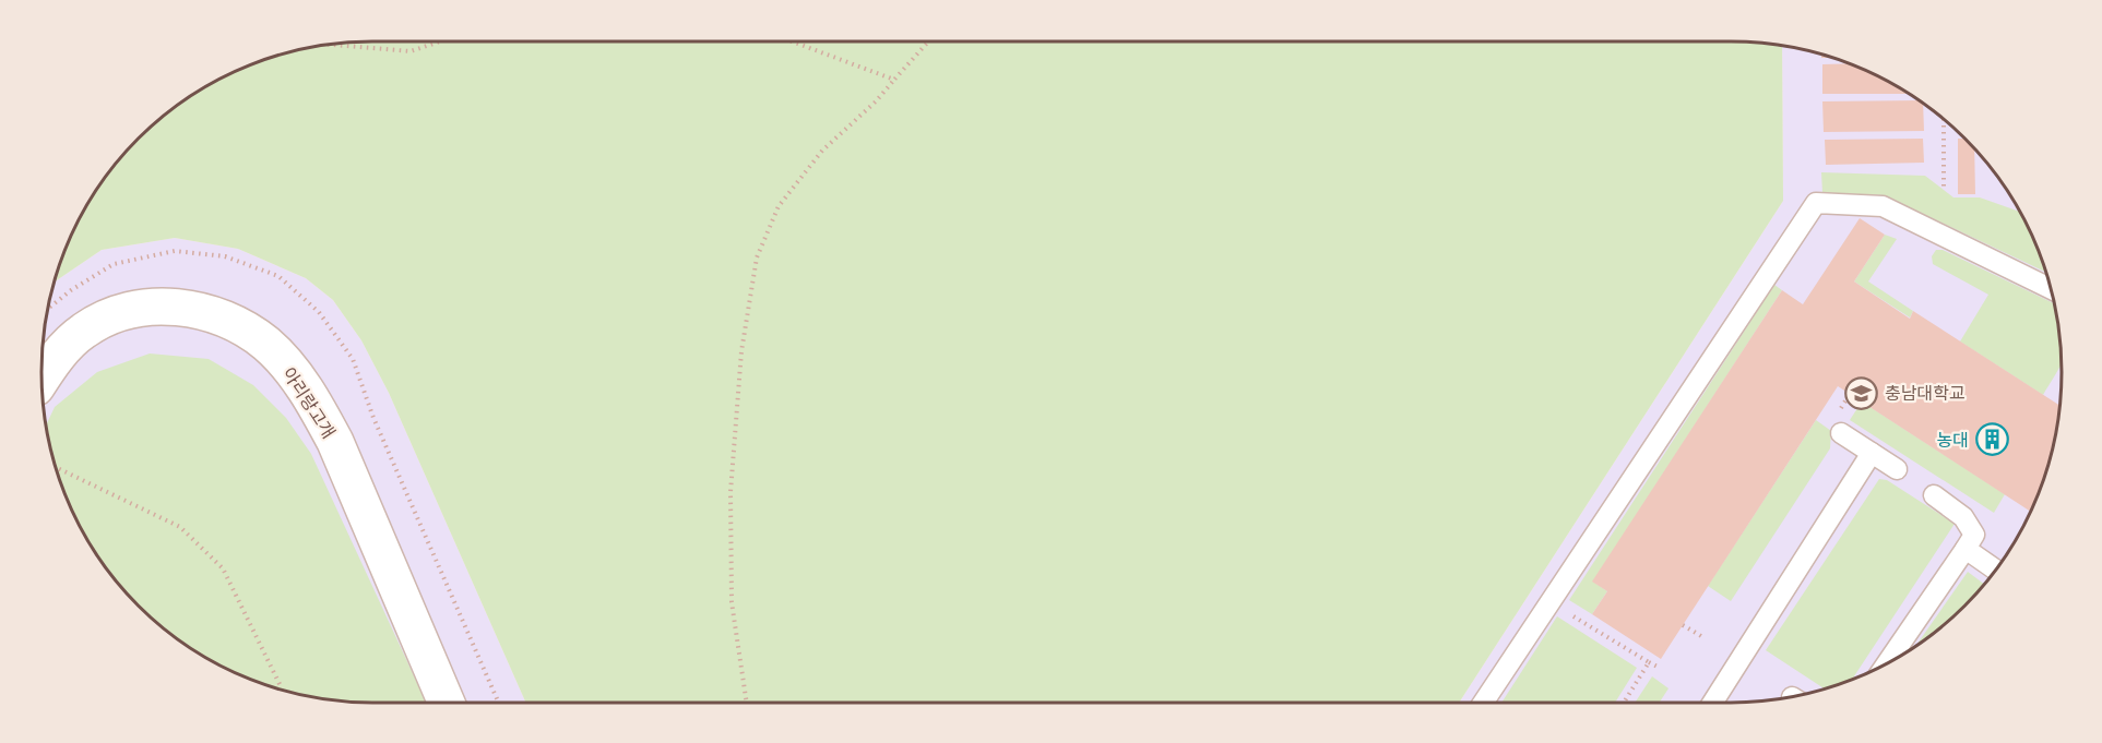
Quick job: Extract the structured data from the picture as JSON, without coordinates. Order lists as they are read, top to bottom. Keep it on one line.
{"streets":{"street":["아리랑고개"]},"places":{"school or university":["충남대학교"],"building":["농대"]}}
